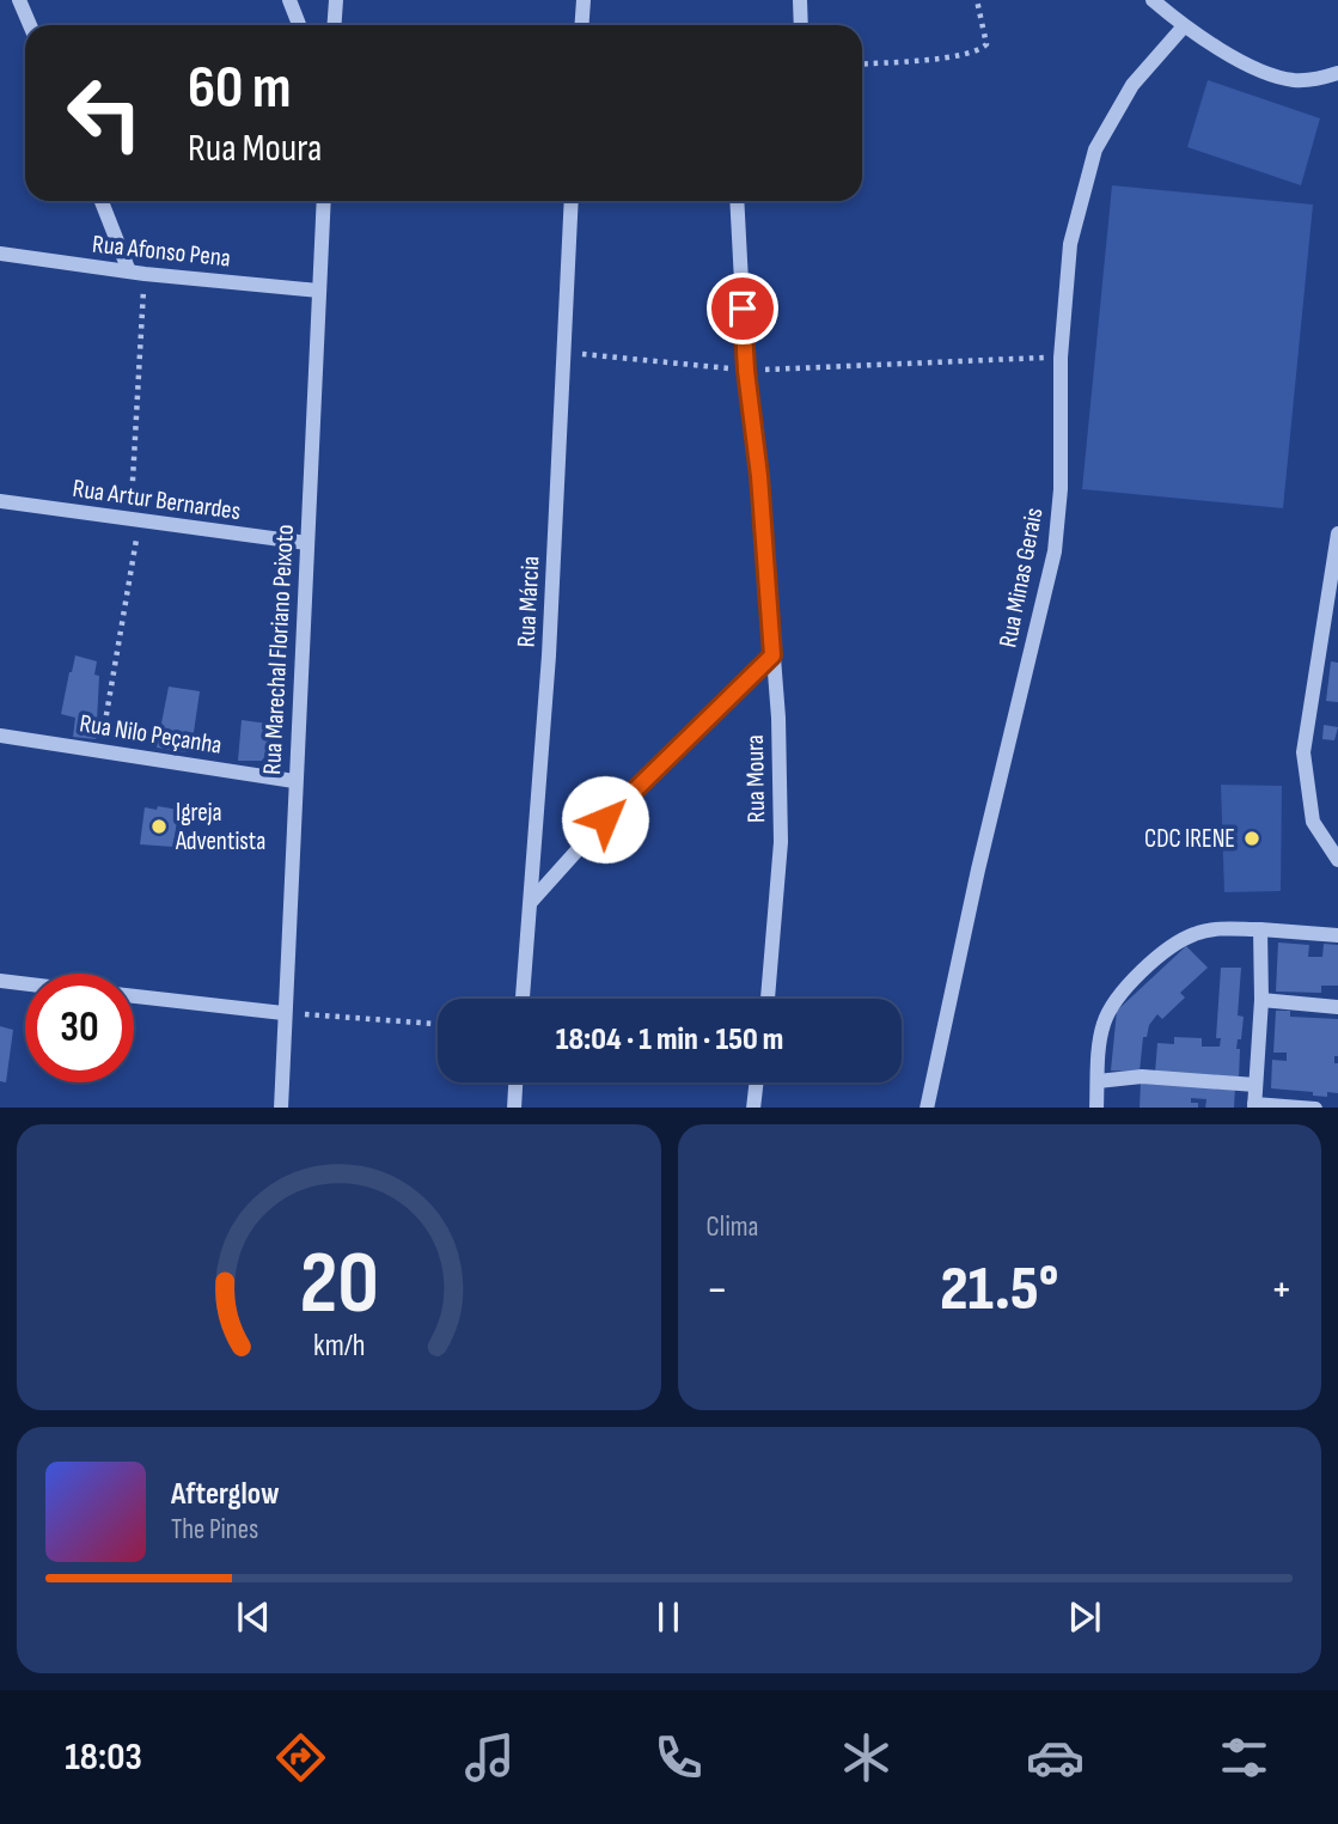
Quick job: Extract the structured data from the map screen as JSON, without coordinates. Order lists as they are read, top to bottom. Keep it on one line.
{"streets":{"street":["Rua Afonso Pena","Rua Artur Bernardes","Rua Minas Gerais","Rua Márcia","Rua Marechal Floriano Peixoto","Rua Nilo Peçanha","Rua Moura"]},"crossings":[["Rua Afonso Pena","Rua Marechal Floriano Peixoto"],["Rua Artur Bernardes","Rua Marechal Floriano Peixoto"],["Rua Marechal Floriano Peixoto","Rua Nilo Peçanha"]],"places":["Igreja Adventista","CDC IRENE"],"page":{"turn":["60 m","Rua Moura"],"limit":"30","trip":"18:04 · 1 min · 150 m","tile":"Clima","heat":["−","21.5°","+"],"song":["Afterglow","The Pines"],"tabs":"18:03","gauge":["20","km/h"]}}
